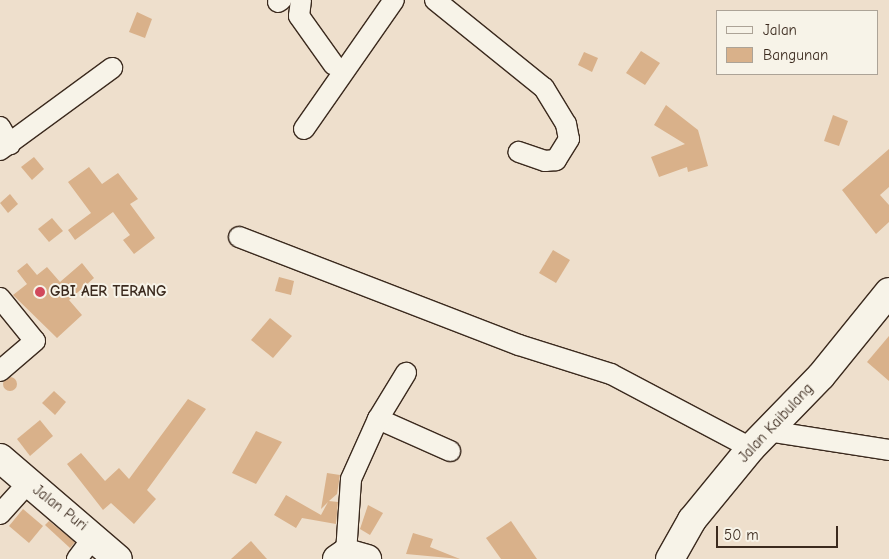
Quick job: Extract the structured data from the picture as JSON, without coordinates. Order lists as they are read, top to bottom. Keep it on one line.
{"streets":{"street":["Jalan Kaibulang","Jalan Puri"]},"places":["GBI AER TERANG"],"legend":["Jalan","Bangunan"],"scale_bar":"50 m"}
